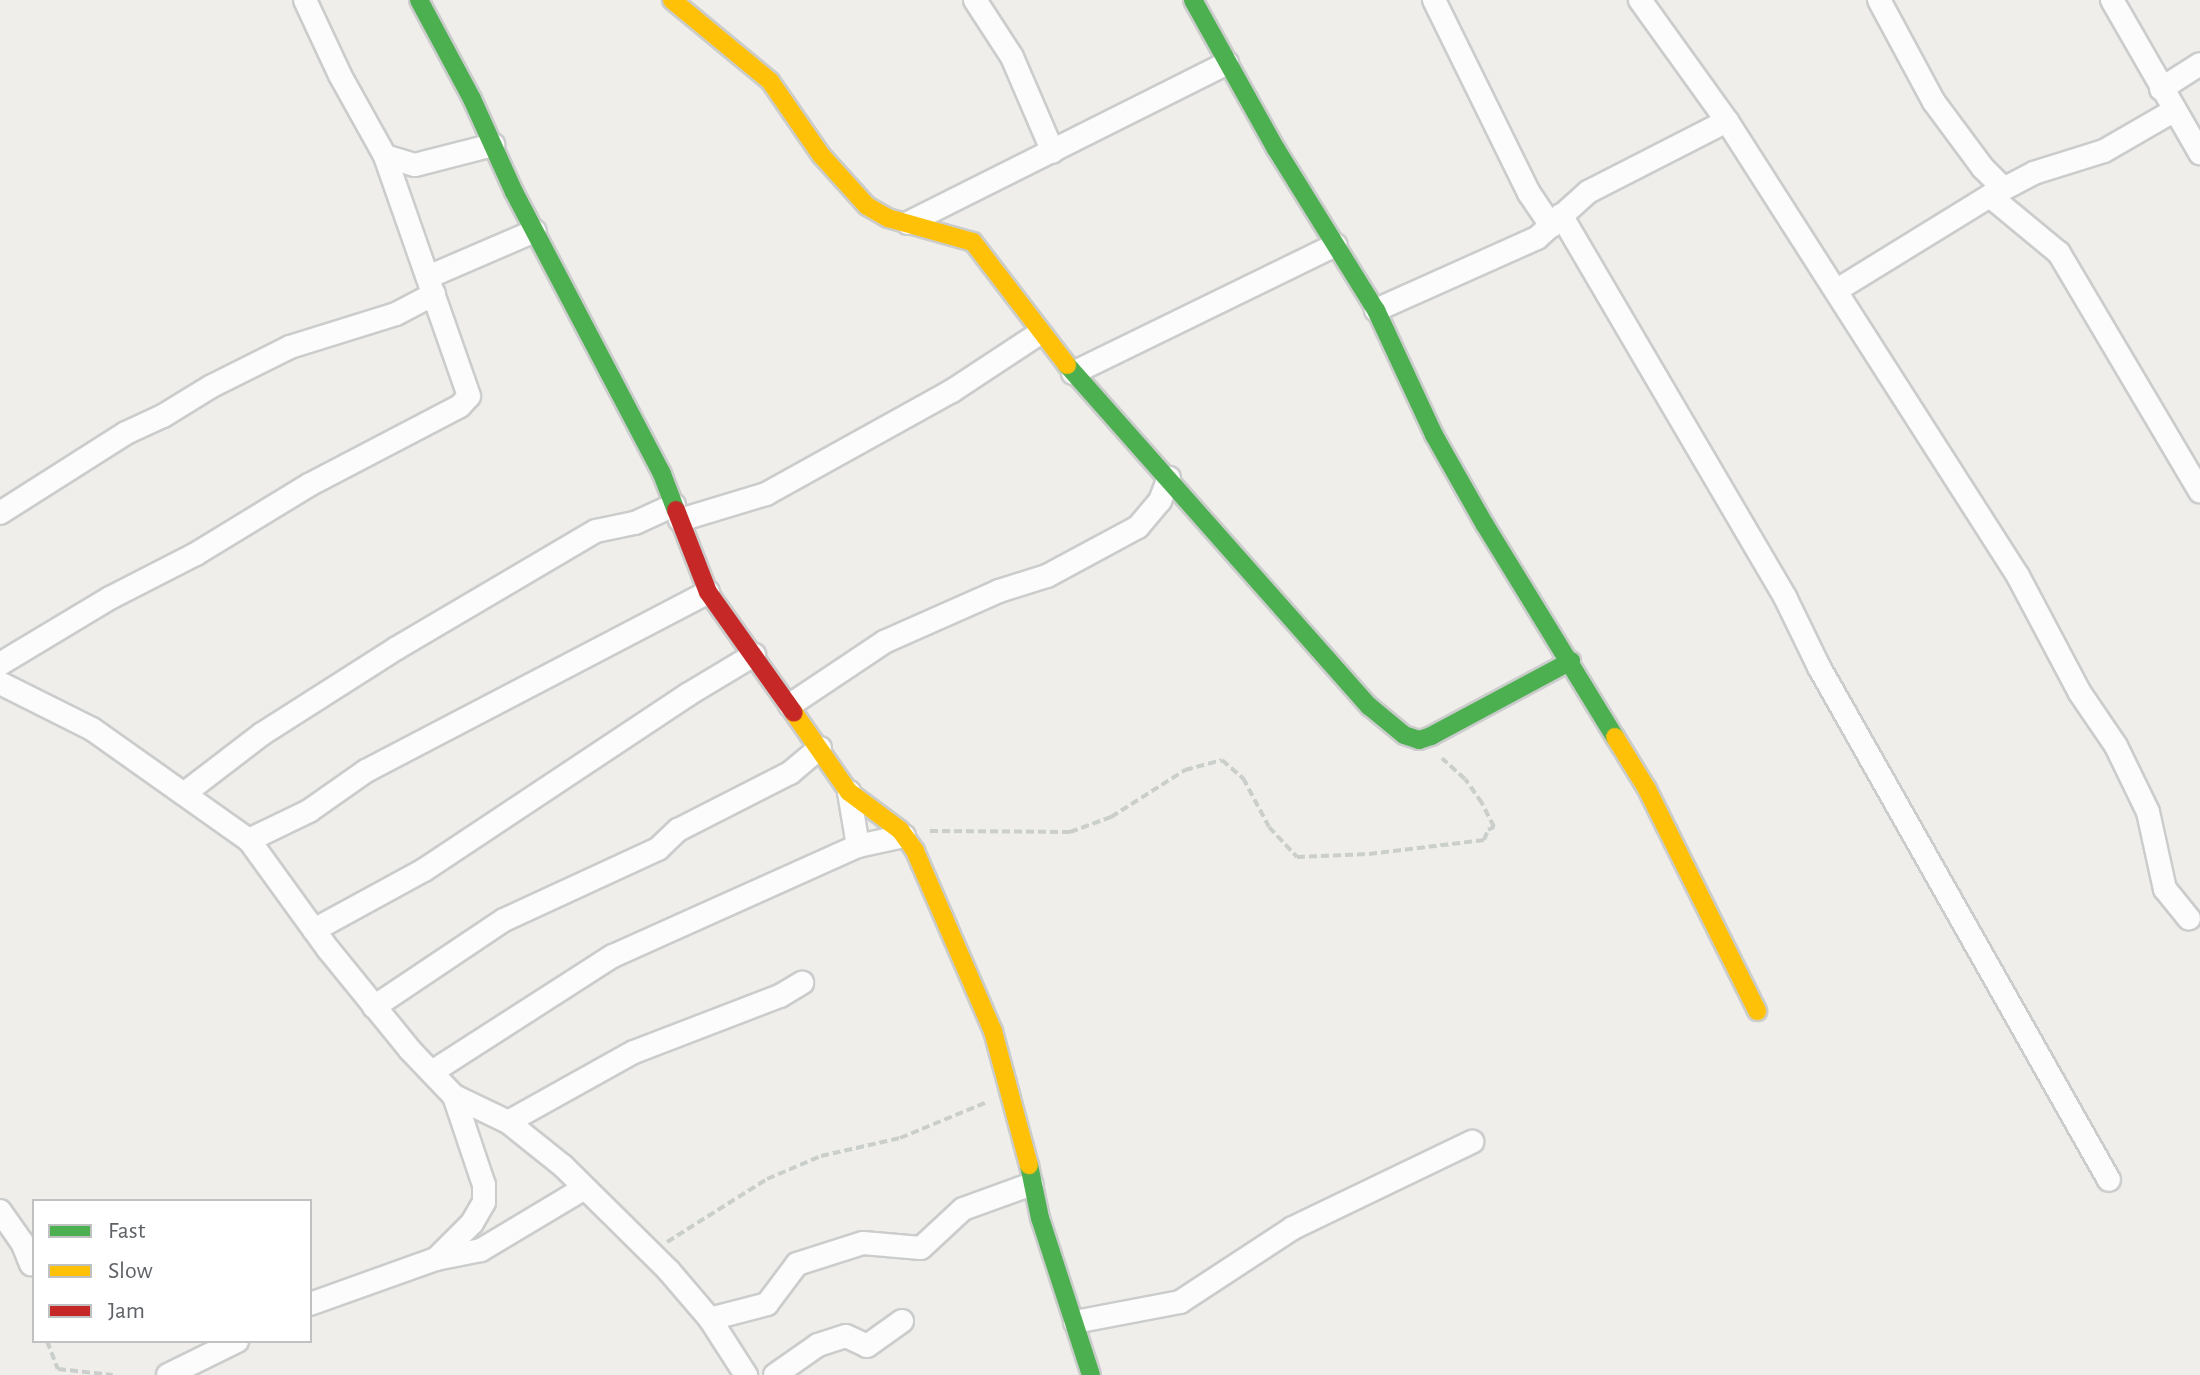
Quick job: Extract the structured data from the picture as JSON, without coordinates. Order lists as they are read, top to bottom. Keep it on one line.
{"legend":["Fast","Slow","Jam"]}
